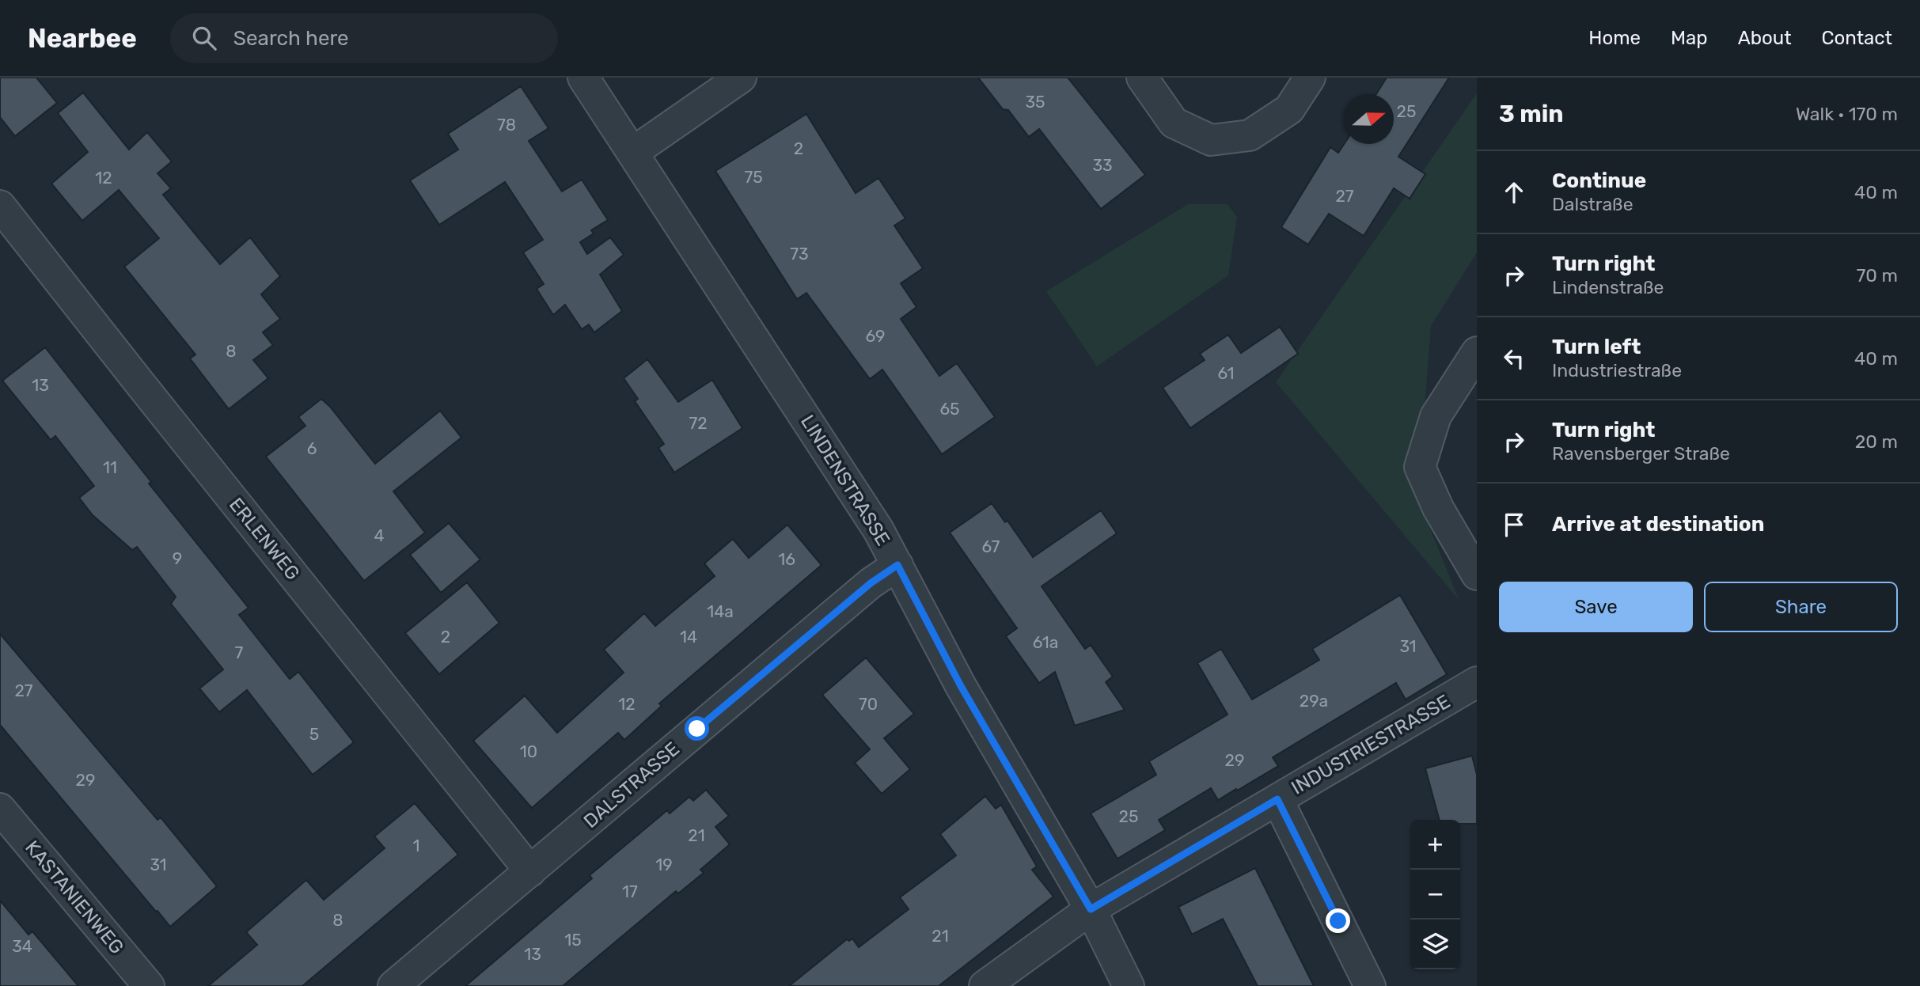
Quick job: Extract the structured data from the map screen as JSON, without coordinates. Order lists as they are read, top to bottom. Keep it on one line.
{"streets":{"street":["LINDENSTRASSE","ERLENWEG","INDUSTRIESTRASSE","DALSTRASSE","KASTANIENWEG"]},"crossings":[["LINDENSTRASSE","INDUSTRIESTRASSE"],["LINDENSTRASSE","DALSTRASSE"],["ERLENWEG","DALSTRASSE"]],"house_numbers":["35","25","78","2","33","75","12","27","73","69","8","61","13","65","72","6","11","4","67","9","16","14a","2","14","61a","31","7","27","29a","12","70","5","10","29","29","25","21","1","31","19","17","8","21","15","34","13"],"north":"right","page":{"header":"Nearbee","search":"Search here","nav":["Home","Map","About","Contact"],"heading":["3 min","Walk · 170 m"],"list":[["Continue","Dalstraße","40 m"],["Turn right","Lindenstraße","70 m"],["Turn left","Industriestraße","40 m"],["Turn right","Ravensberger Straße","20 m"],"Arrive at destination"],"buttons":["Save","Share"],"map_buttons":["+","−"]}}
